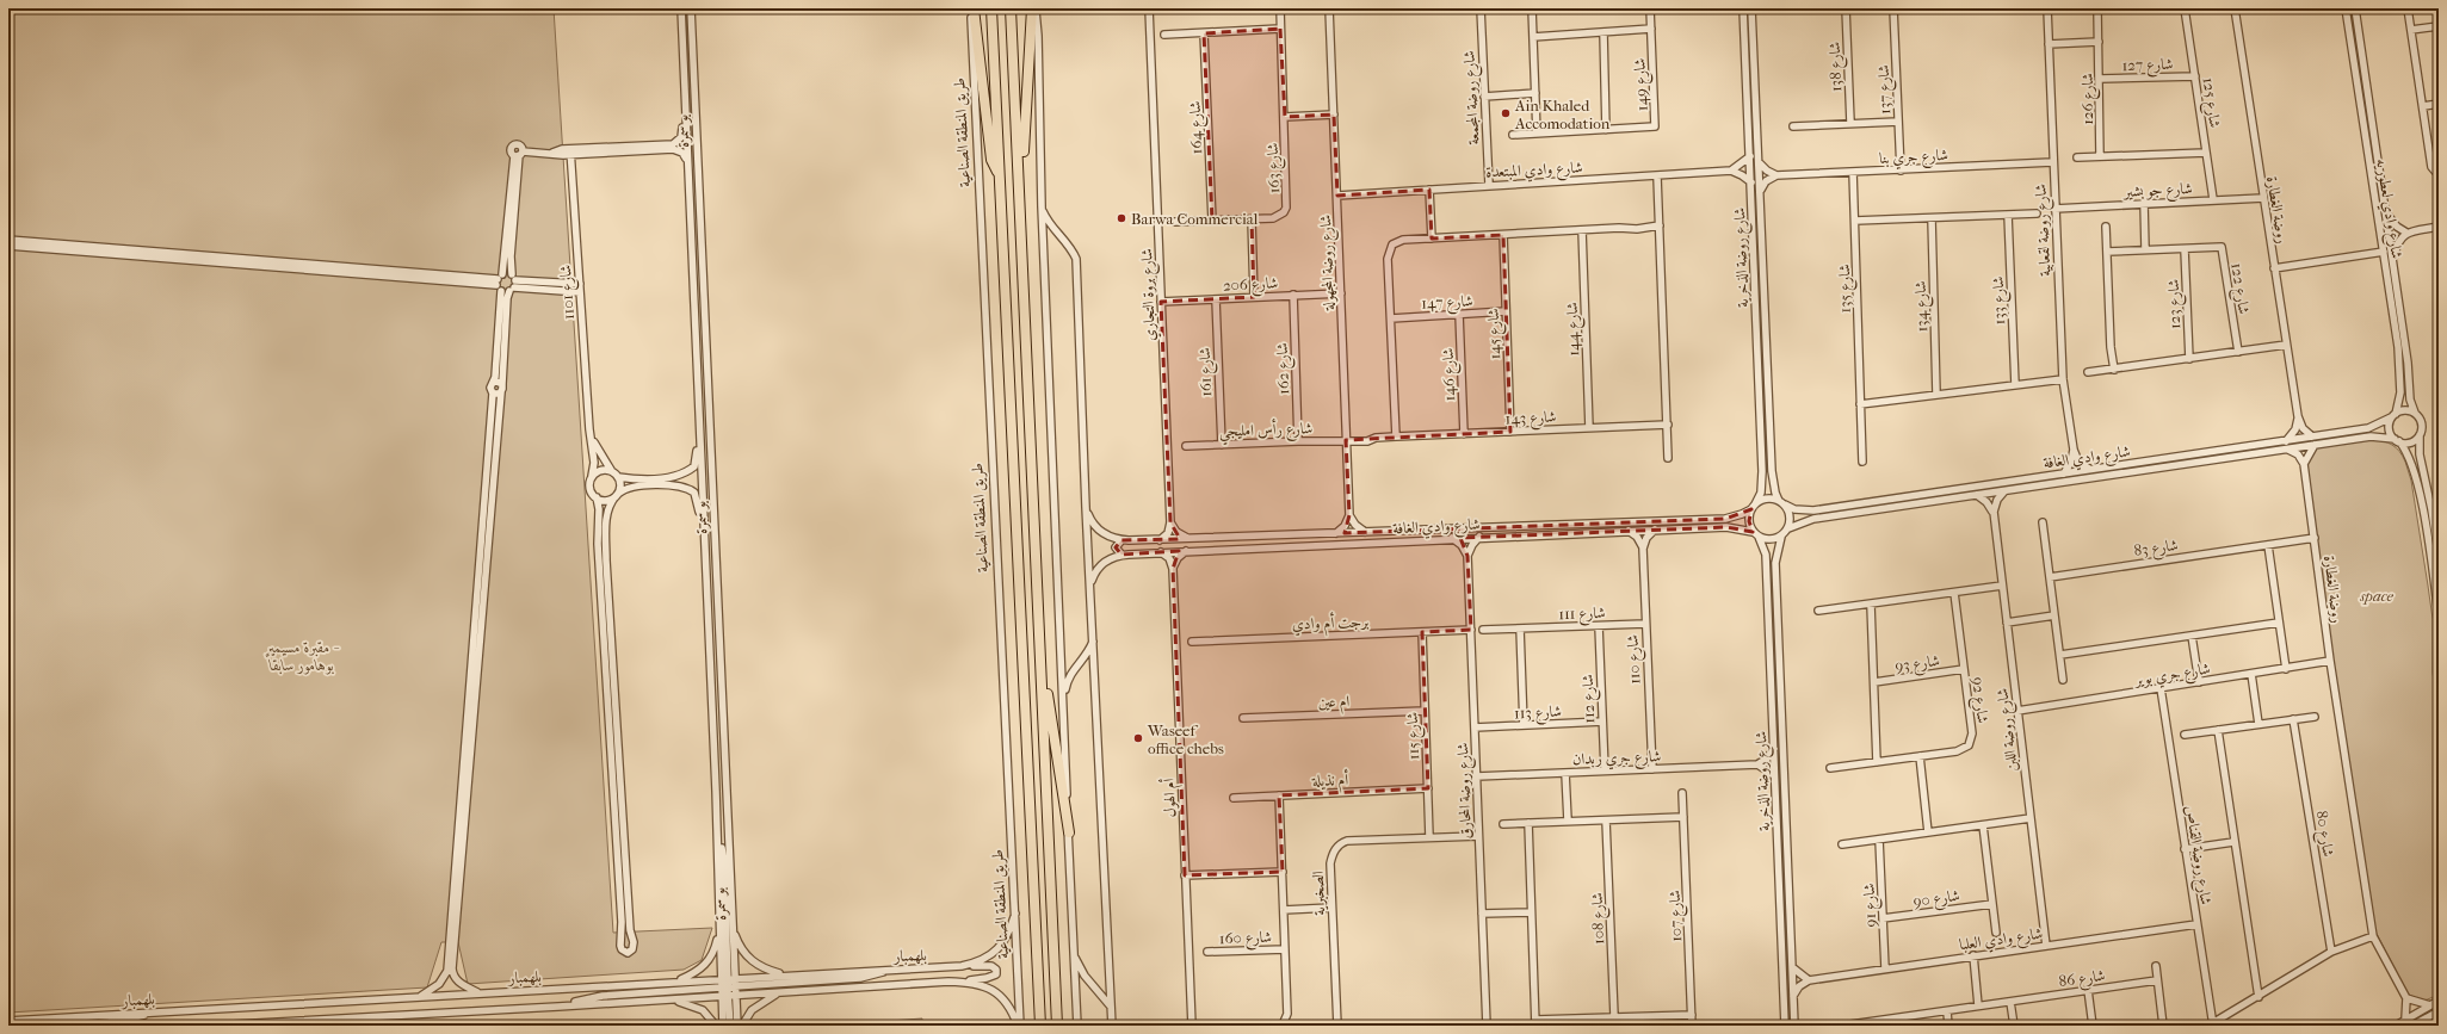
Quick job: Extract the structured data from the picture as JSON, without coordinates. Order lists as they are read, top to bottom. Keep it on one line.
{"streets":{"street":["شارع 127","شارع 138","شارع 149","شارع 137","شارع روضة المجمعة","شارع 126","شارع 125","شارع 164","بو سمرة","طريق المنطقة الصناعية","شارع جري بنا","شارع 163","شارع وادي المبتعدة","شارع جو بشير","شارع وادي لعطوريه","روضة الغطارة","شارع روضة لقعابية","شارع روضة الذخرية","شارع روضة المجهولة","شارع 206","شارع 135","شارع 122","شارع 1101","شارع بروة التجاري","شارع 133","شارع 147","شارع 123","شارع 134","شارع 144","شارع 145","شارع 162","شارع 161","شارع 146","شارع 143","شارع رأس امليجي","شارع وادي الغافة","شارع 83","شارع 111","برجت أم وادي","شارع 110","شارع 93","شارع جري بوير","شارع 112","شارع 92","ام عين","شارع 113","شارع روضة اللبن","شارع 115","شارع جري ربدان","أم نذيلة","شارع روضة المحارق","أم الهول","شارع 80","شارع روضة القناص","الصخبرية","شارع 90","شارع 91","شارع 107","شارع 108","شارع 160","شارع وادي العلبا","بلهمبار","شارع 86"]},"crossings":[["شارع 127","شارع 126"],["شارع 127","شارع 125"],["شارع 137","شارع جري بنا"],["شارع روضة المجمعة","شارع وادي المبتعدة"],["شارع 125","شارع جو بشير"],["شارع 164","شارع 163"],["بو سمرة","بلهمبار"],["طريق المنطقة الصناعية","بلهمبار"],["شارع جري بنا","شارع روضة لقعابية"],["شارع جري بنا","شارع 135"],["شارع وادي المبتعدة","شارع روضة الذخرية"],["شارع وادي المبتعدة","شارع روضة المجهولة"],["شارع جو بشير","روضة الغطارة"],["شارع جو بشير","شارع روضة لقعابية"],["شارع وادي لعطوريه","شارع وادي الغافة"],["روضة الغطارة","شارع وادي الغافة"],["روضة الغطارة","شارع 83"],["روضة الغطارة","شارع جري بوير"],["شارع روضة لقعابية","شارع وادي الغافة"],["شارع روضة الذخرية","شارع وادي الغافة"],["شارع روضة المجهولة","شارع 206"],["شارع روضة المجهولة","شارع 143"],["شارع روضة المجهولة","شارع رأس امليجي"],["شارع 206","شارع بروة التجاري"],["شارع 206","شارع 162"],["شارع 206","شارع 161"],["شارع 122","شارع 123"],["شارع 147","شارع 145"],["شارع 147","شارع 146"],["شارع 144","شارع 143"],["شارع 145","شارع 143"],["شارع 162","شارع رأس امليجي"],["شارع 161","شارع رأس امليجي"],["شارع 146","شارع 143"],["شارع 143","شارع رأس امليجي"],["شارع 111","شارع 110"],["شارع 111","شارع 112"],["برجت أم وادي","شارع 115"],["برجت أم وادي","شارع روضة المحارق"],["شارع 110","شارع جري ربدان"],["شارع 93","شارع 92"],["شارع جري بوير","شارع روضة اللبن"],["شارع جري بوير","شارع روضة القناص"],["شارع 112","شارع 113"],["شارع 112","شارع جري ربدان"],["ام عين","شارع 115"],["شارع 113","شارع روضة المحارق"],["شارع روضة اللبن","شارع وادي العلبا"],["شارع 115","أم نذيلة"],["شارع 115","الصخبرية"],["شارع جري ربدان","شارع روضة المحارق"],["شارع روضة المحارق","الصخبرية"],["شارع روضة القناص","شارع وادي العلبا"],["شارع 90","شارع 91"],["شارع 91","شارع وادي العلبا"]],"parks":["space","مقبرة مسيمير - بوهامور سابقاً"],"places":["Ain Khaled Accomodation","Barwa Commercial","Waseef office chebs"]}
